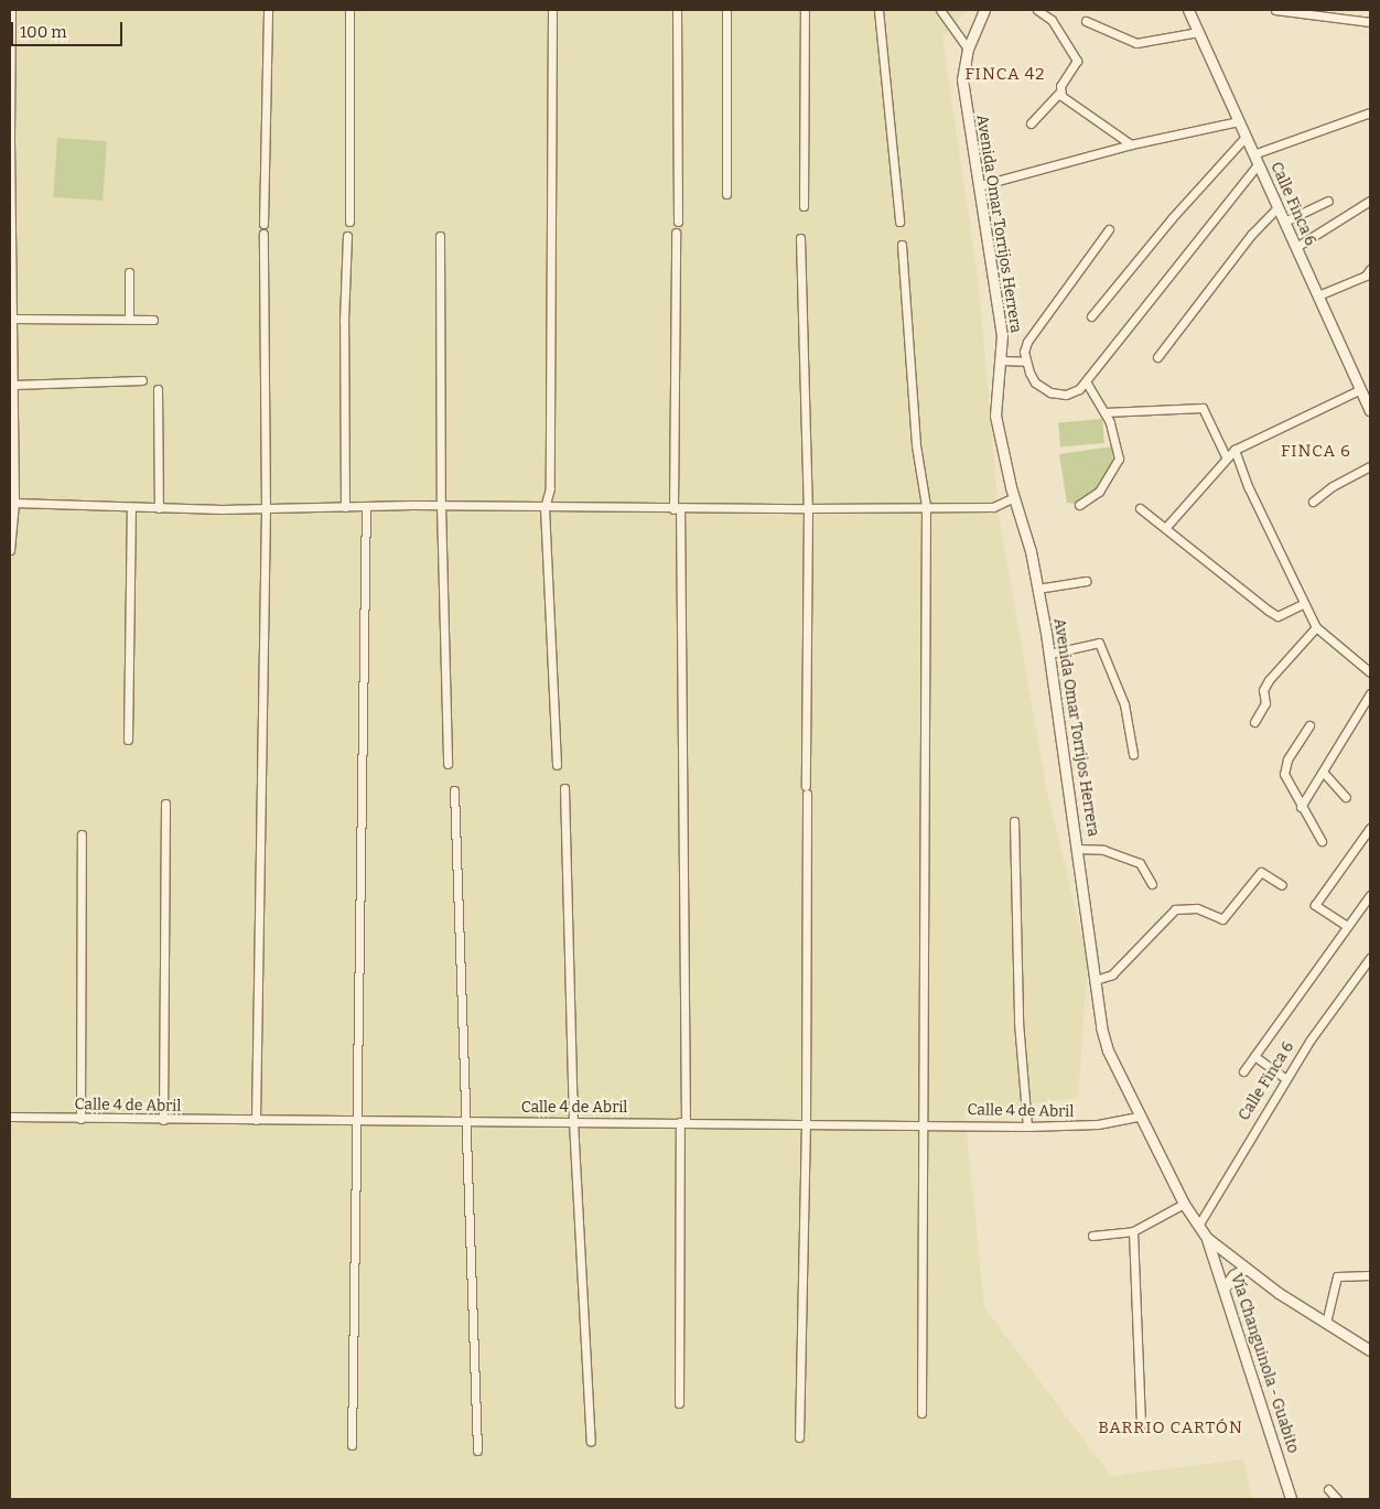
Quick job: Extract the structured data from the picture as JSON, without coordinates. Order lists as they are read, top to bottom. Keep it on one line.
{"streets":{"street":["Calle Finca 6","Avenida Omar Torrijos Herrera","Calle 4 de Abril","Vía Changuinola - Guabito"]},"crossings":[["Calle Finca 6","Avenida Omar Torrijos Herrera"],["Avenida Omar Torrijos Herrera","Calle 4 de Abril"],["Avenida Omar Torrijos Herrera","Vía Changuinola - Guabito"]],"districts":["FINCA 42","FINCA 6","BARRIO CARTÓN"],"scale_bar":"100 m"}
